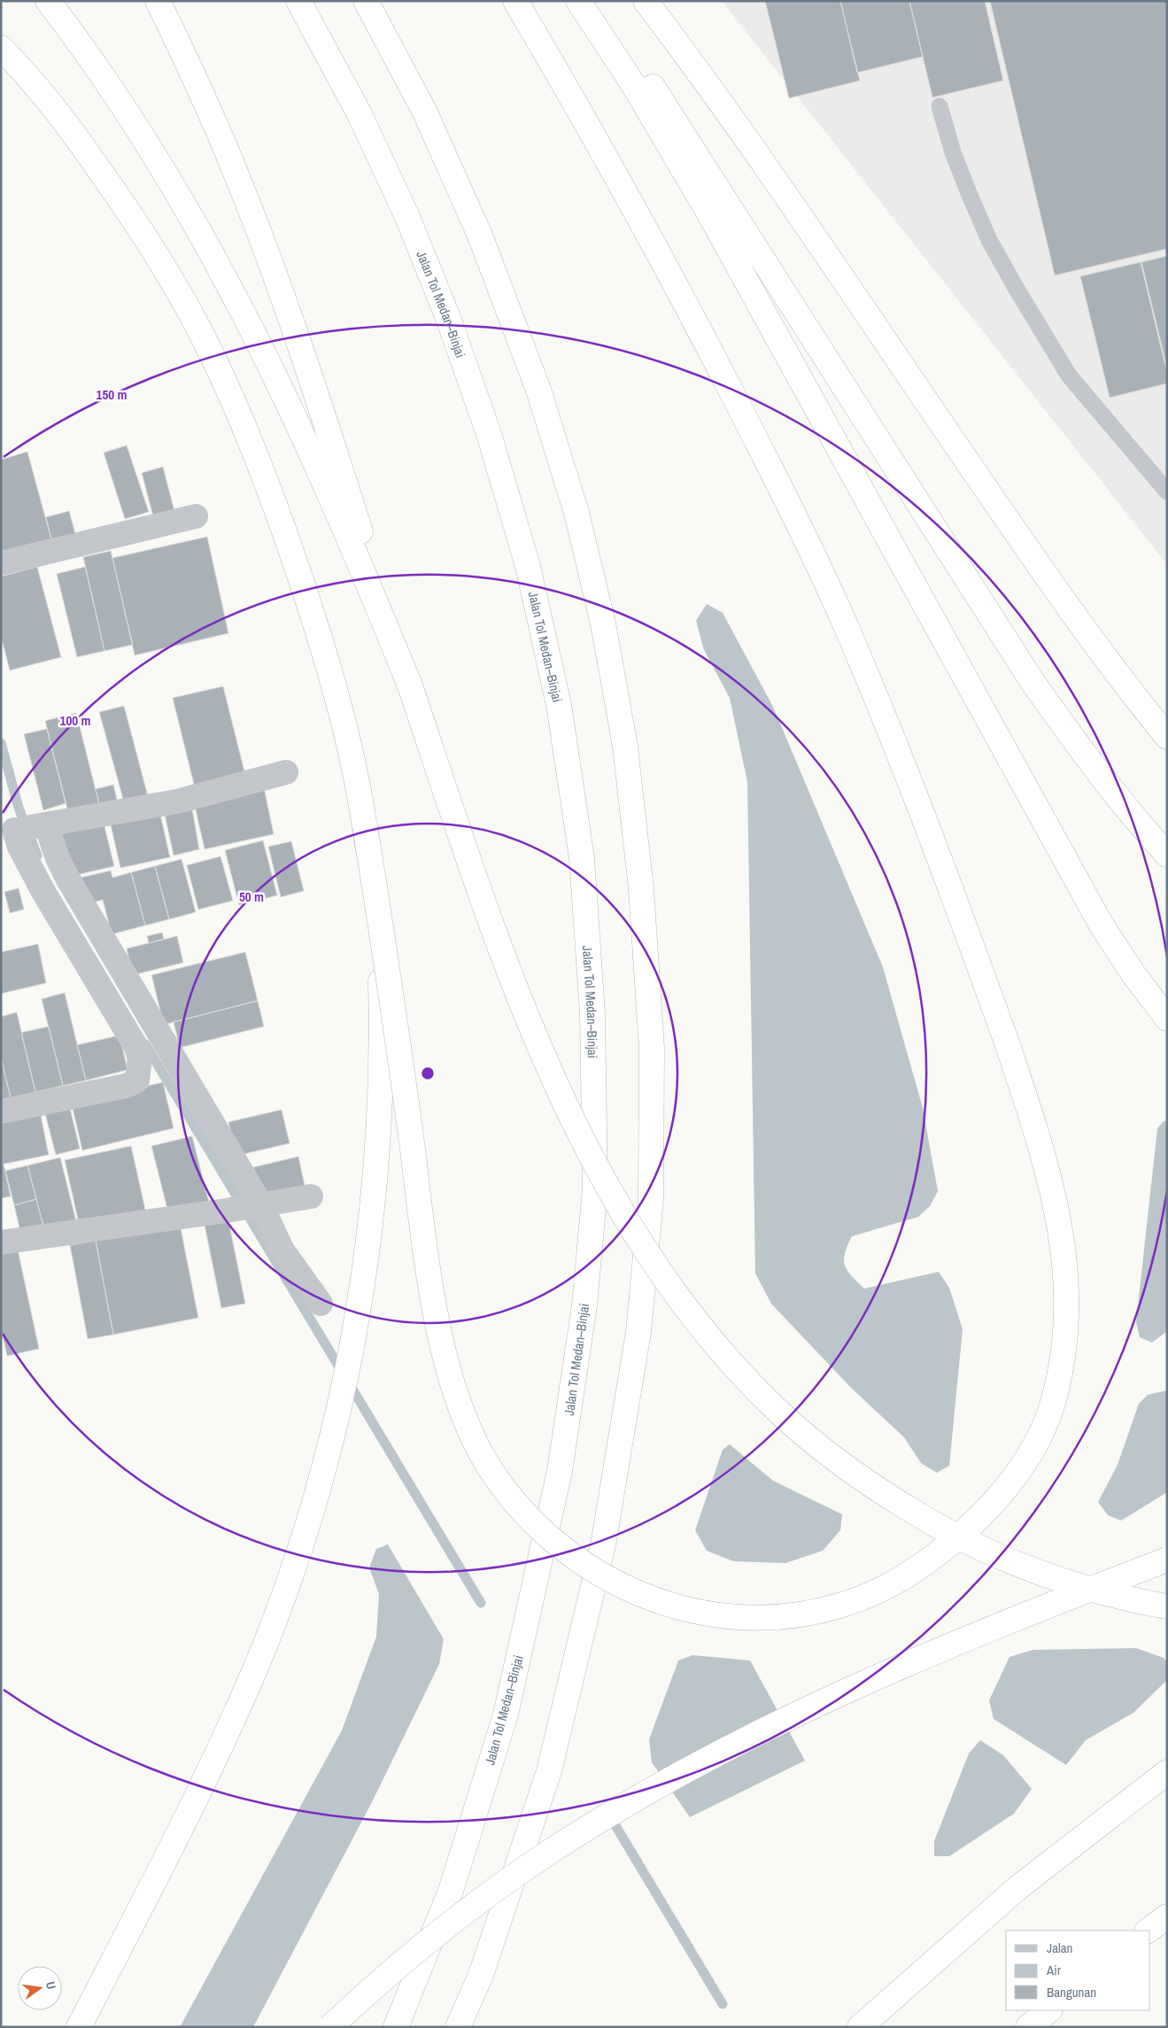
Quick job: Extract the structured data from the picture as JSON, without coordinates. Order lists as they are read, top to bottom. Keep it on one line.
{"streets":{"highway":["Jalan Tol Medan–Binjai"]},"legend":["Jalan","Air","Bangunan"],"north":"right","rings":["150 m","100 m","50 m"]}
